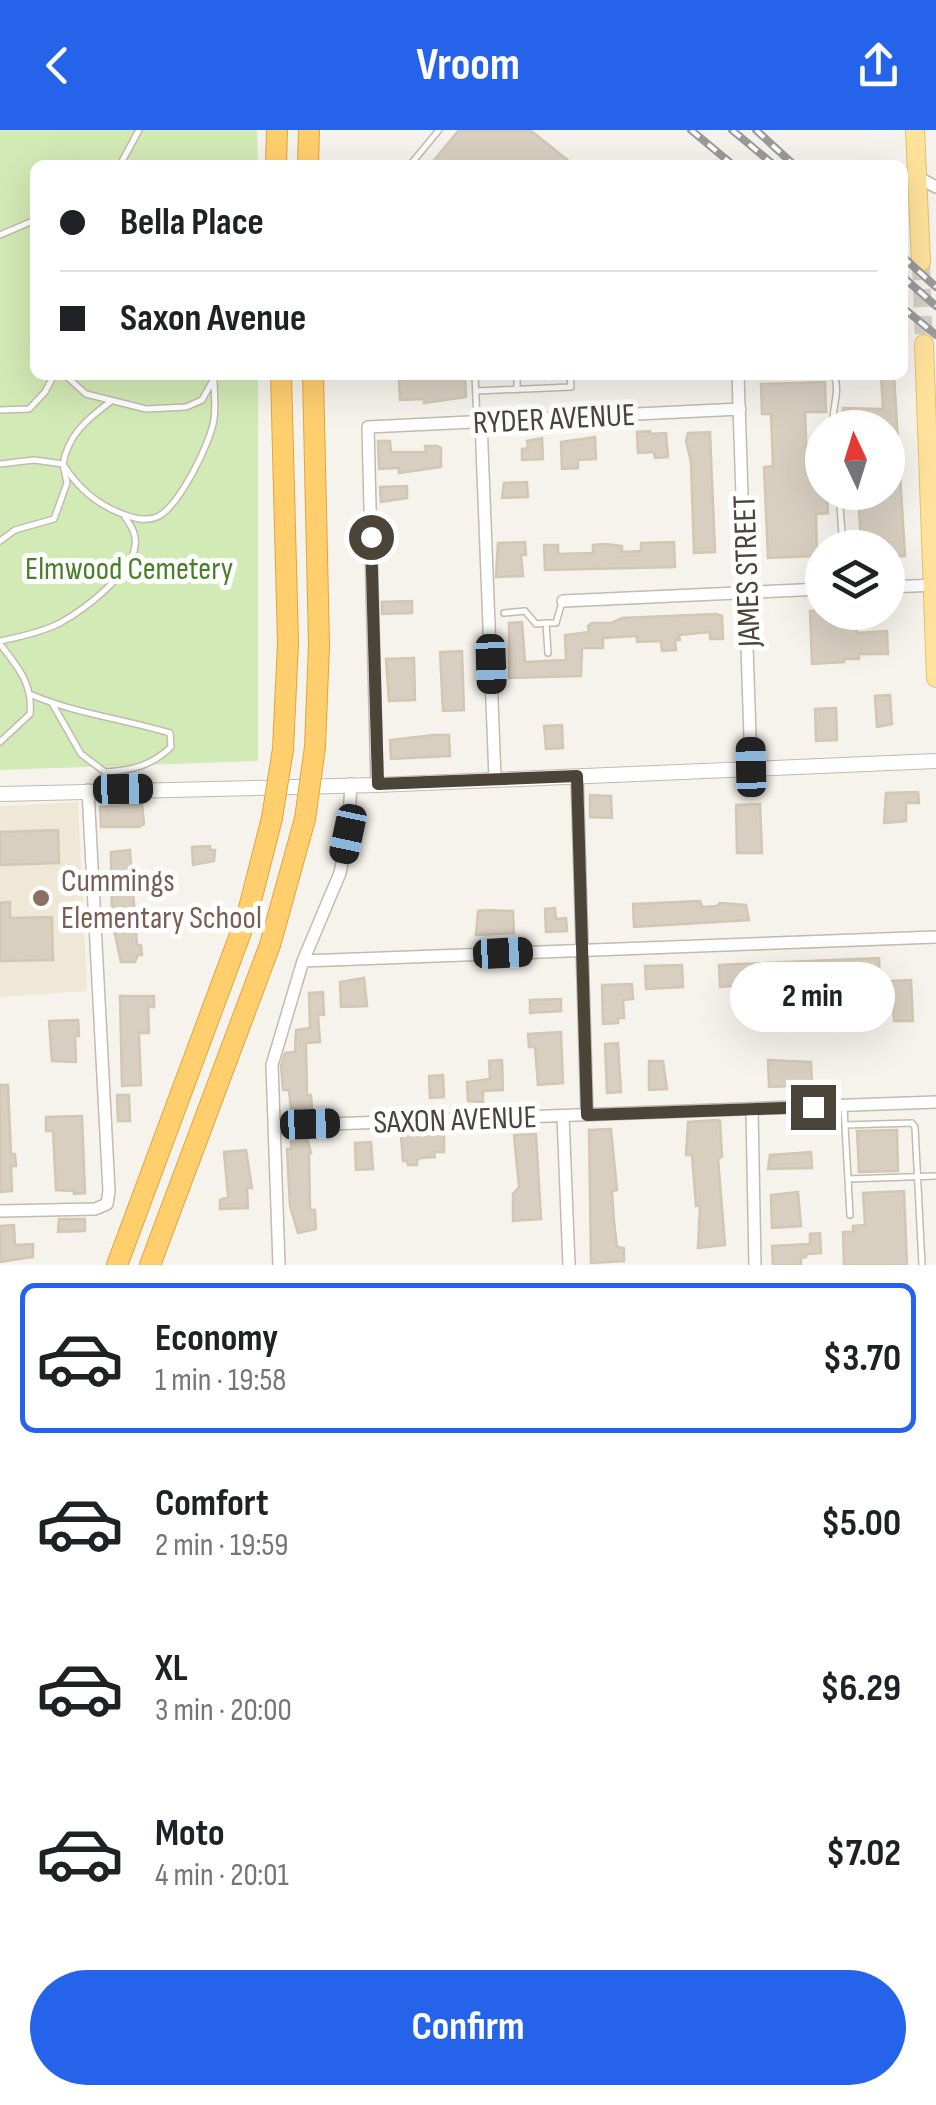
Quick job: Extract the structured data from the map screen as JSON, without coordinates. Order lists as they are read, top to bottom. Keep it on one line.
{"streets":{"street":["RYDER AVENUE","JAMES STREET","SAXON AVENUE"]},"crossings":[["RYDER AVENUE","JAMES STREET"]],"parks":["Elmwood Cemetery"],"places":["Cummings Elementary School"],"north":"top","page":{"header":"Vroom","banner":["Bella Place","Saxon Avenue"],"bubble":"2 min","list":[{"name":"Economy","note":"1 min · 19:58","value":"$3.70"},{"name":"Comfort","note":"2 min · 19:59","value":"$5.00"},{"name":"XL","note":"3 min · 20:00","value":"$6.29"},{"name":"Moto","note":"4 min · 20:01","value":"$7.02"}],"buttons":"Confirm"}}
